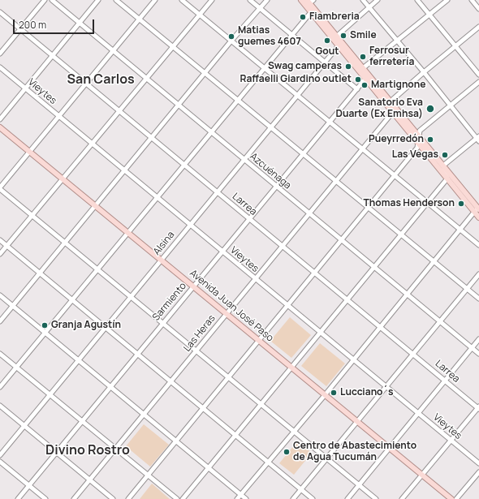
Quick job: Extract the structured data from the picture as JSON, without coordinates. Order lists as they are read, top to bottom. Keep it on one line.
{"streets":{"main road":["Avenida Juan José Paso"],"street":["Vieytes","Azcuénaga","Larrea","Alsina","Sarmiento","Las Heras"]},"crossings":[["Vieytes","Alsina"],["Vieytes","Sarmiento"],["Vieytes","Las Heras"],["Azcuénaga","Alsina"],["Azcuénaga","Sarmiento"],["Azcuénaga","Las Heras"],["Larrea","Alsina"],["Larrea","Sarmiento"],["Larrea","Las Heras"],["Alsina","Avenida Juan José Paso"],["Sarmiento","Avenida Juan José Paso"],["Avenida Juan José Paso","Las Heras"]],"districts":["San Carlos","Divino Rostro"],"places":["Fiambreria","Smile","Matias guemes 4607","Gout","Ferrosur ferretería","Swag camperas","Raffaelli Giardino outlet","Martignone","Sanatorio Eva Duarte (Ex Emhsa)","Pueyrredón","Las Vegas","Thomas Henderson","Granja Agustín","Lucciano´s","Centro de Abastecimiento de Agua Tucumán"],"scale_bar":"200 m"}
